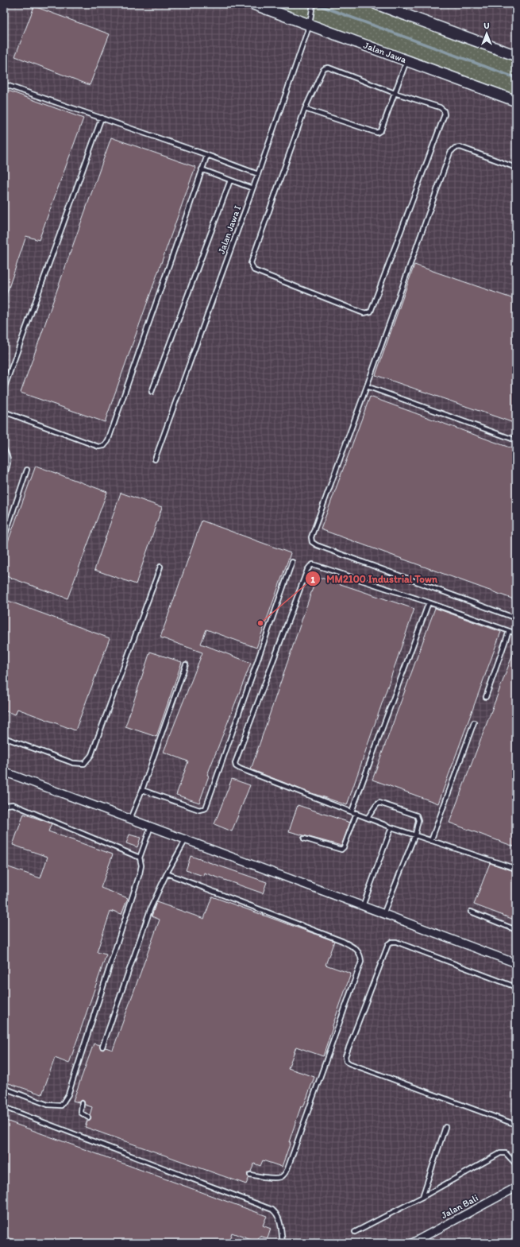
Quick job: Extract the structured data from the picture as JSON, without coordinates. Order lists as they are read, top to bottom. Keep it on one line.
{"streets":{"street":["Jalan Jawa","Jalan Bali"],"lane":["Jalan Jawa I"]},"crossings":[["Jalan Jawa","Jalan Jawa I"]],"places":["MM2100 Industrial Town"],"north":"top"}
